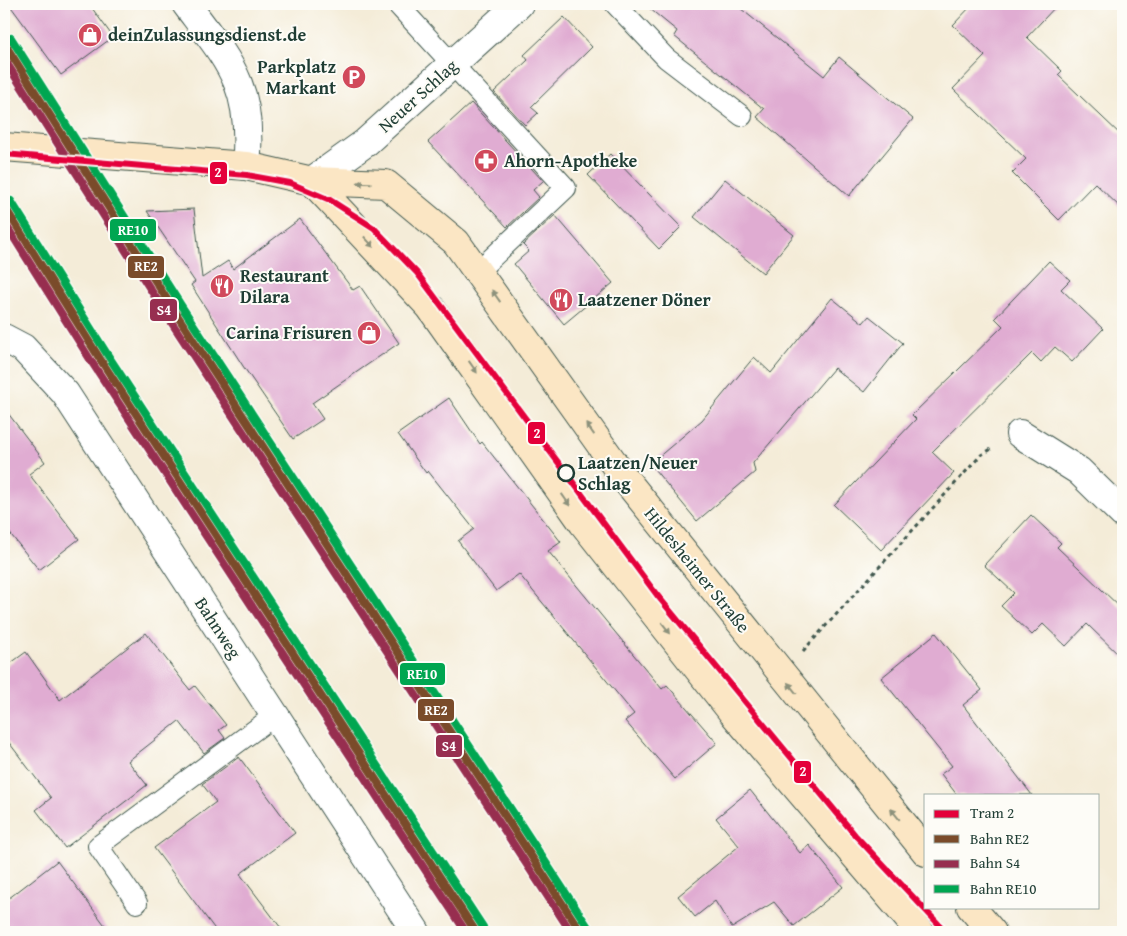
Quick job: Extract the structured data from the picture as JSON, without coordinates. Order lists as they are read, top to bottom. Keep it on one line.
{"streets":{"street":["Neuer Schlag","Hildesheimer Straße","Bahnweg"]},"crossings":[["Neuer Schlag","Hildesheimer Straße"]],"places":{"shop":["deinZulassungsdienst.de","Carina Frisuren"],"parking":["Parkplatz Markant"],"pharmacy":["Ahorn-Apotheke"],"restaurant":["Restaurant Dilara","Laatzener Döner"],"other":["Laatzen/Neuer Schlag"]},"lines":["rail line RE10","rail line RE2","rail line S4","tram line 2"],"legend":["Tram 2","Bahn RE2","Bahn S4","Bahn RE10"]}
